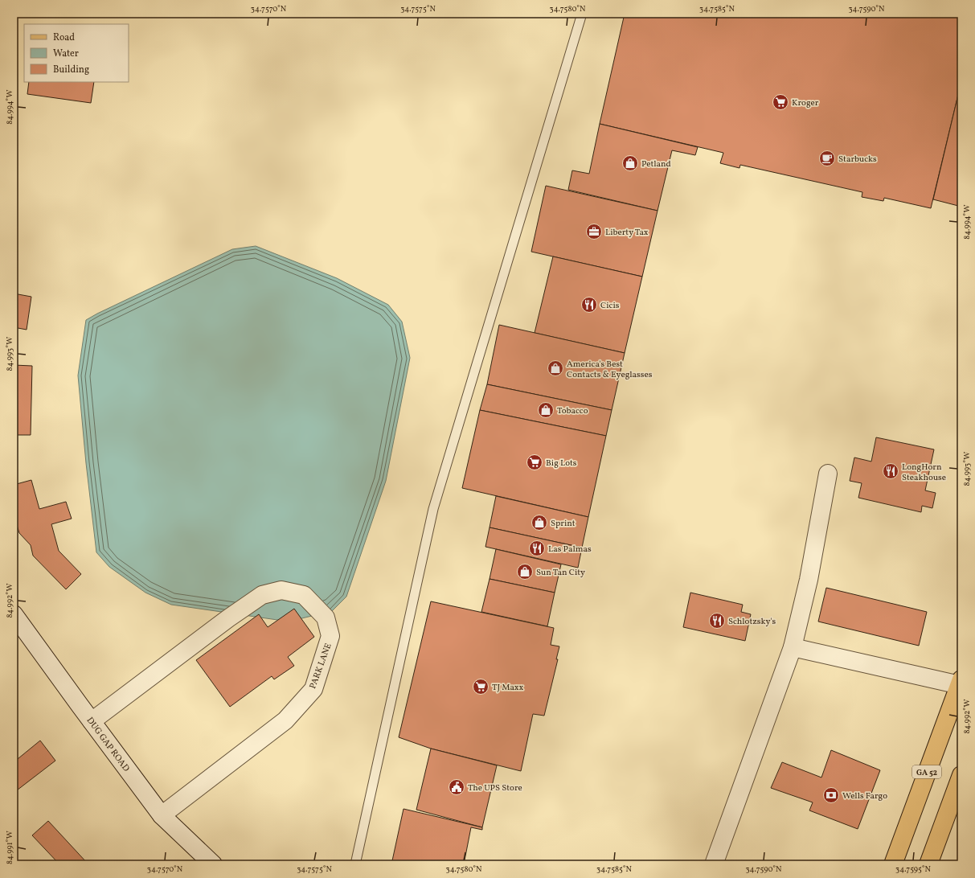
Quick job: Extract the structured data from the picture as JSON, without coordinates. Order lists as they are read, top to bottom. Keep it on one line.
{"streets":{"main road":["GA 52"],"street":["PARK LANE","DUG GAP ROAD"]},"crossings":[["PARK LANE","DUG GAP ROAD"]],"places":{"supermarket":["Kroger","Big Lots","TJ Maxx"],"cafe":["Starbucks"],"shop":["Petland","America's Best Contacts & Eyeglasses","Tobacco","Sprint","Sun Tan City"],"office":["Liberty Tax"],"restaurant":["Cicis","LongHorn Steakhouse","Las Palmas","Schlotzsky's"],"public building":["The UPS Store"],"bank":["Wells Fargo"]},"legend":["Road","Water","Building"],"coordinates":["34.7570°N","34.7575°N","34.7580°N","34.7585°N","34.7590°N","84.994°W","84.993°W","84.992°W","84.991°W","34.7595°N"]}
